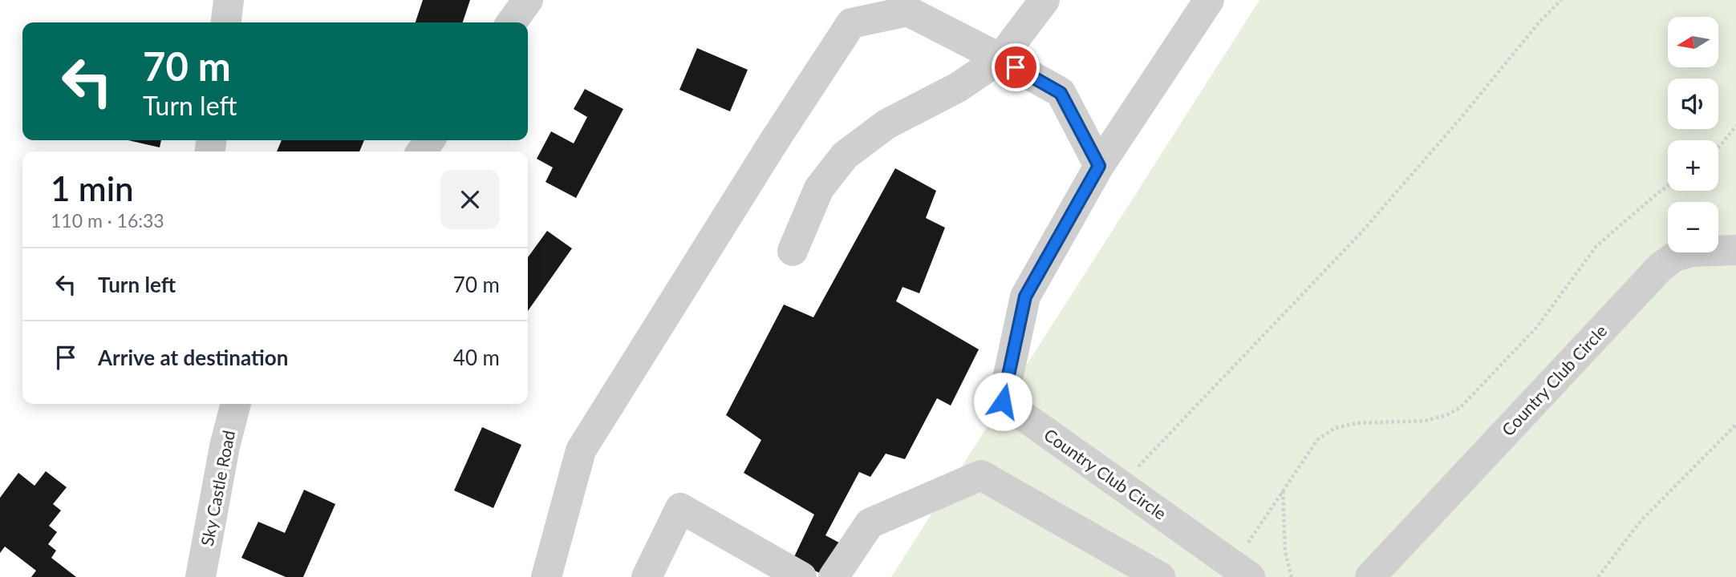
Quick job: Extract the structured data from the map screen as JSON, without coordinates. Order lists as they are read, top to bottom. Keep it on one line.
{"streets":{"street":["Country Club Circle","Sky Castle Road"]},"north":"left","page":{"map_buttons":["+","−"],"turn":["70 m","Turn left"],"heading":["1 min","110 m · 16:33"],"list":[{"name":"Turn left","value":"70 m"},{"name":"Arrive at destination","value":"40 m"}]}}
